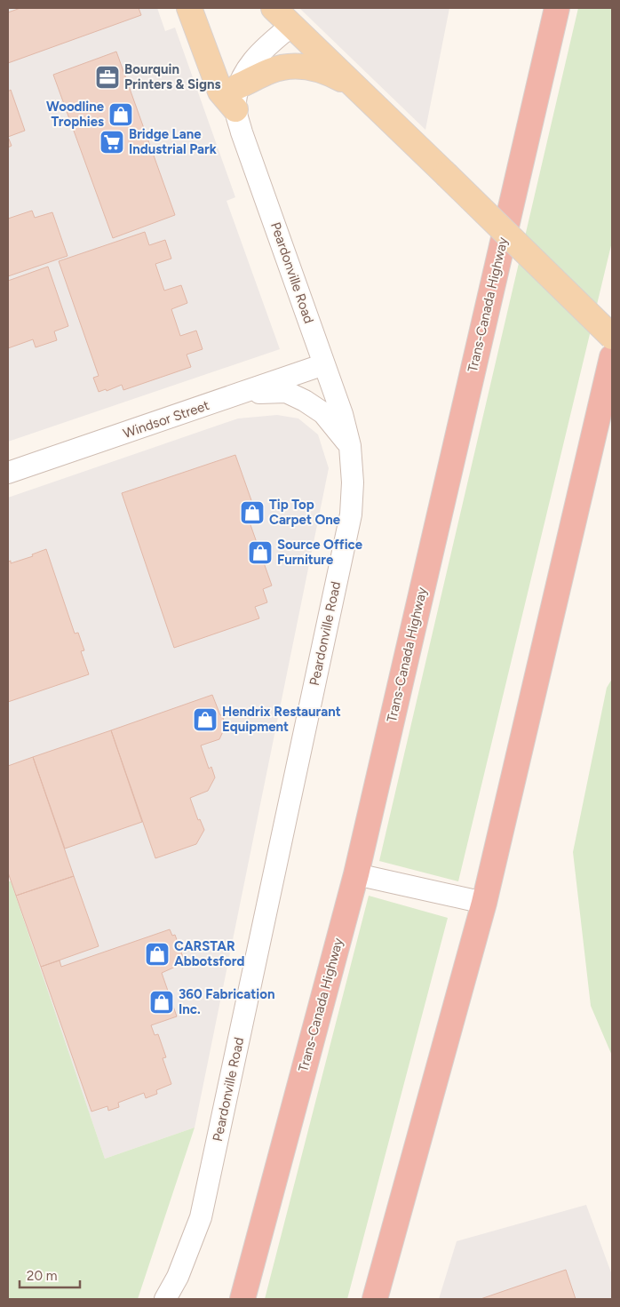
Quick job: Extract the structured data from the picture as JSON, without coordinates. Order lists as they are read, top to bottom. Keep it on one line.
{"streets":{"highway":["Trans-Canada Highway"],"street":["Peardonville Road","Windsor Street"]},"crossings":[["Peardonville Road","Windsor Street"]],"places":{"office":["Bourquin Printers & Signs"],"shop":["Woodline Trophies","Tip Top Carpet One","Source Office Furniture","Hendrix Restaurant Equipment","CARSTAR Abbotsford","360 Fabrication Inc."],"supermarket":["Bridge Lane Industrial Park"]},"scale_bar":"20 m"}
